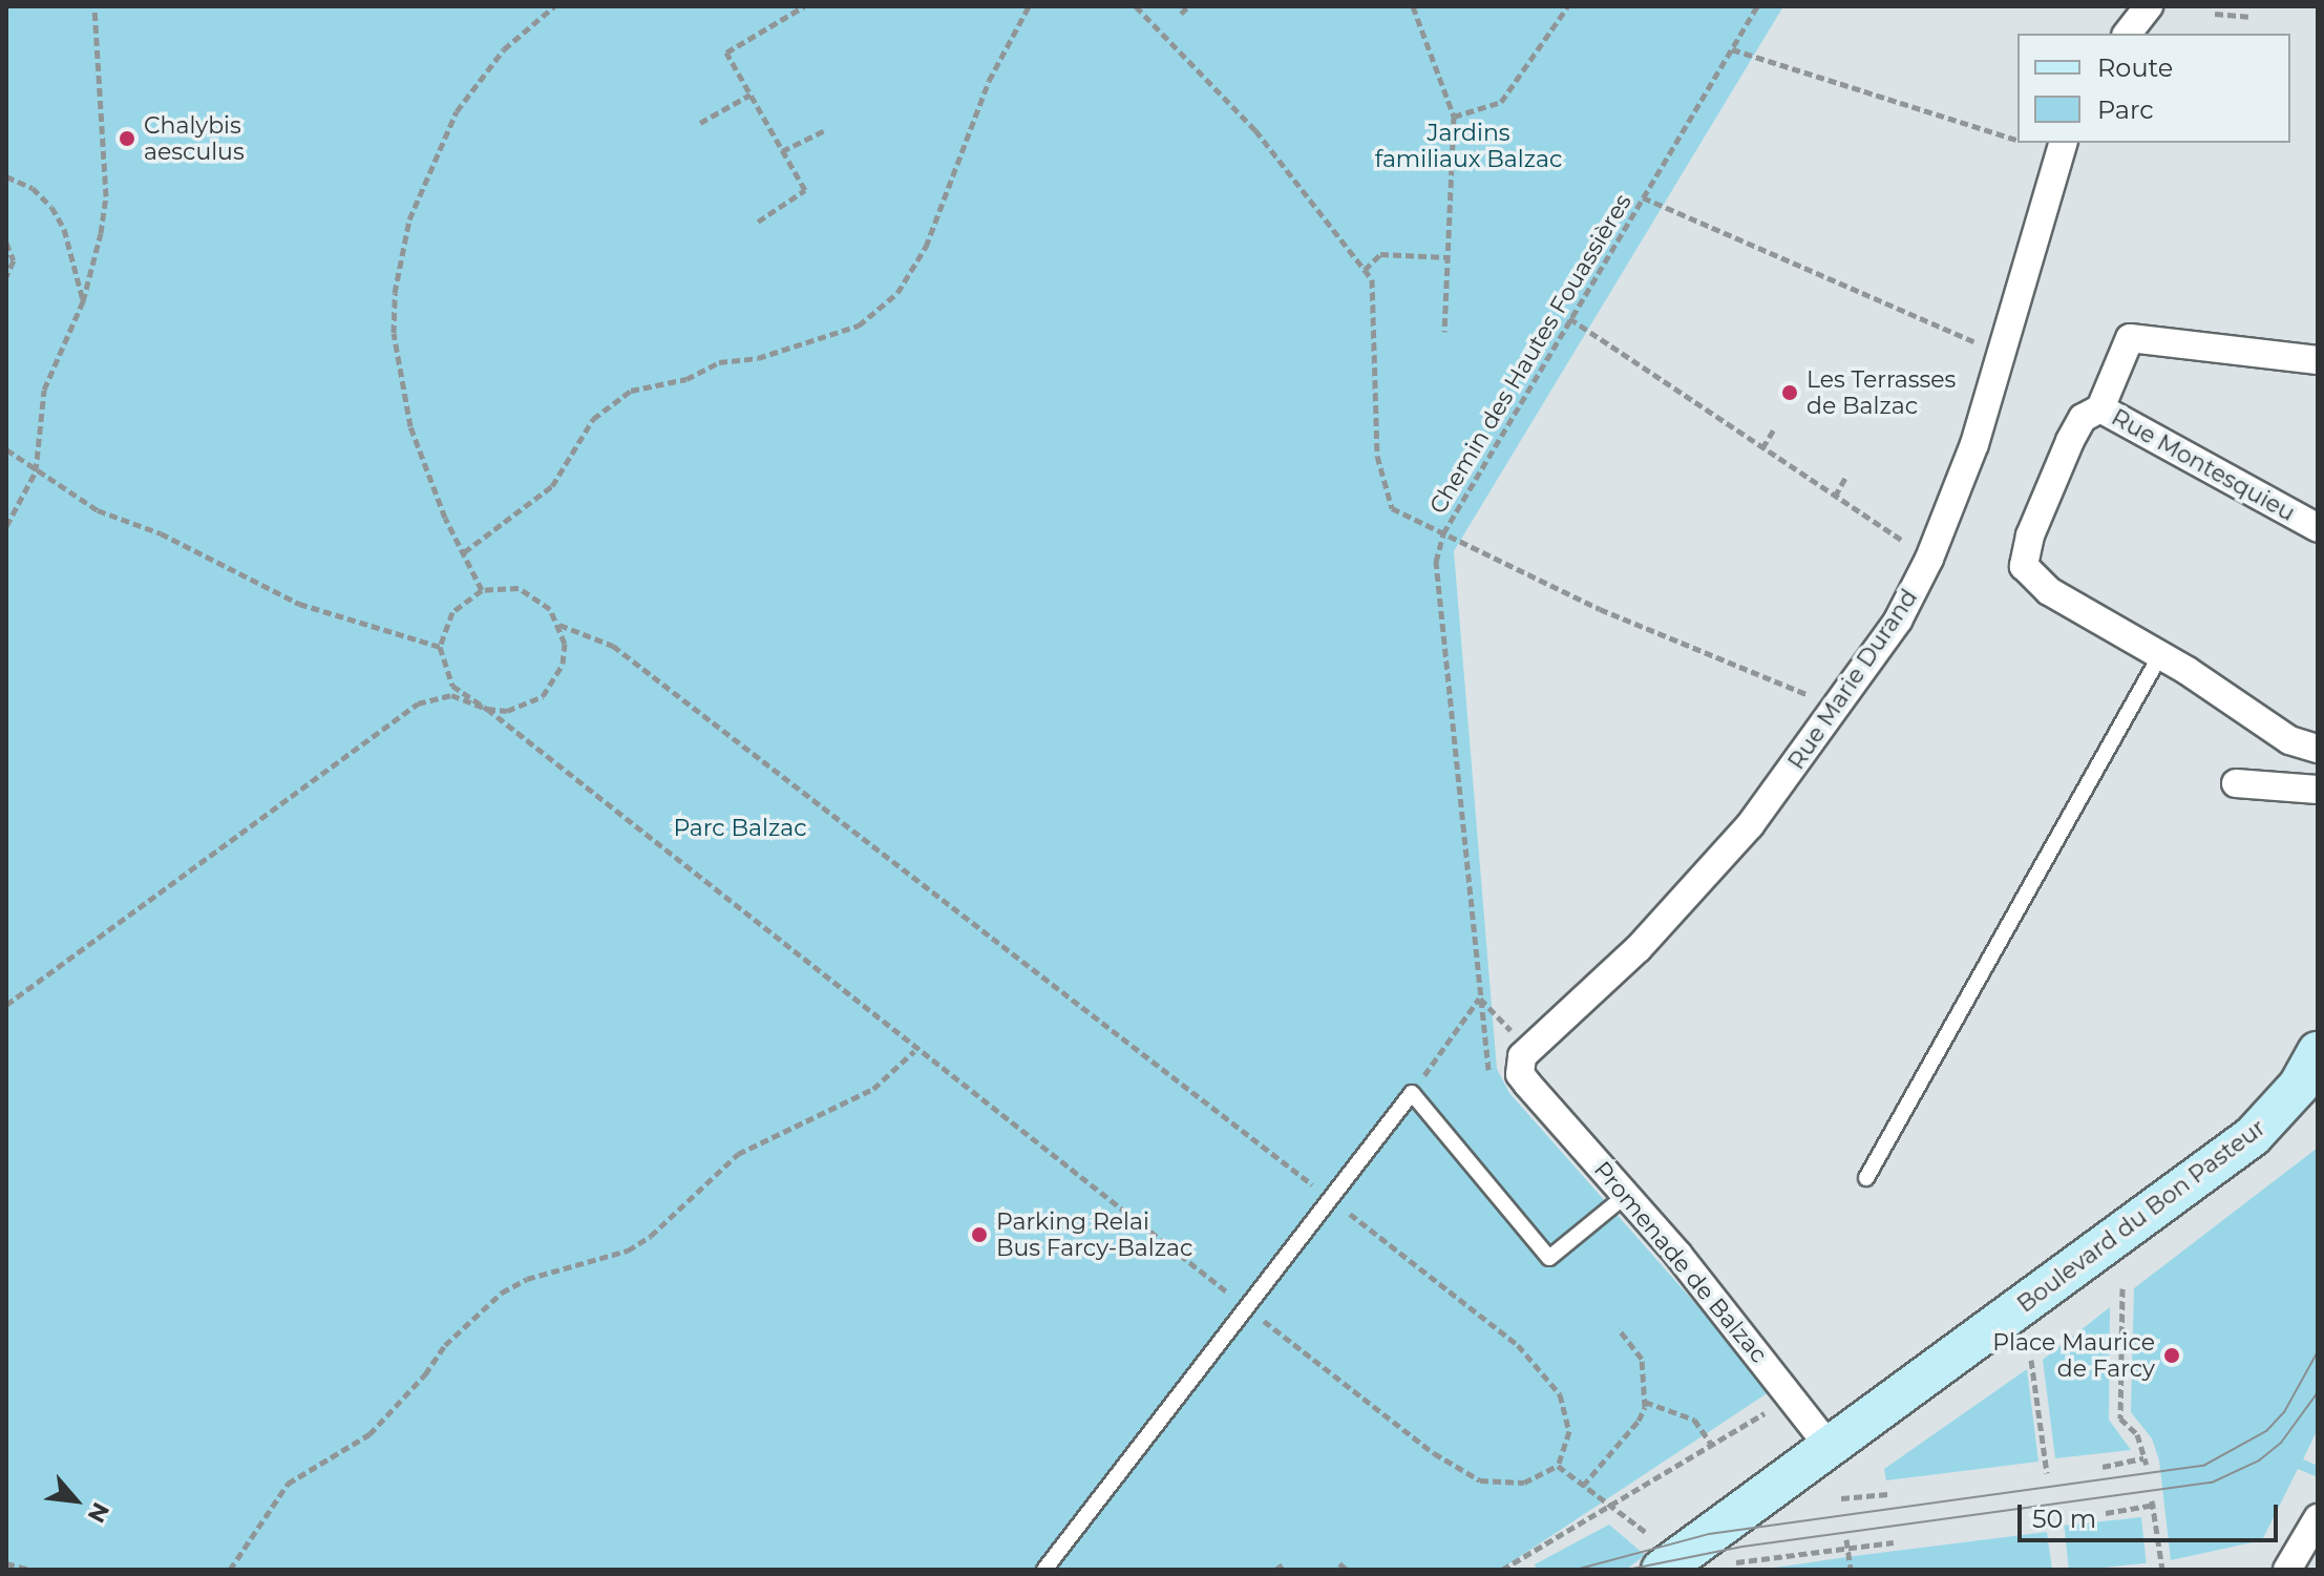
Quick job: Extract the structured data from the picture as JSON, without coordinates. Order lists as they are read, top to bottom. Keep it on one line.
{"streets":{"street":["Rue Montesquieu","Rue Marie Durand","Boulevard du Bon Pasteur","Promenade de Balzac"],"path":["Chemin des Hautes Fouassières"]},"crossings":[["Rue Marie Durand","Promenade de Balzac"],["Boulevard du Bon Pasteur","Promenade de Balzac"]],"parks":["Jardins familiaux Balzac","Parc Balzac"],"places":["Chalybis aesculus","Les Terrasses de Balzac","Parking Relai Bus Farcy-Balzac","Place Maurice de Farcy"],"legend":["Route","Parc"],"scale_bar":"50 m","north":"bottom right"}
